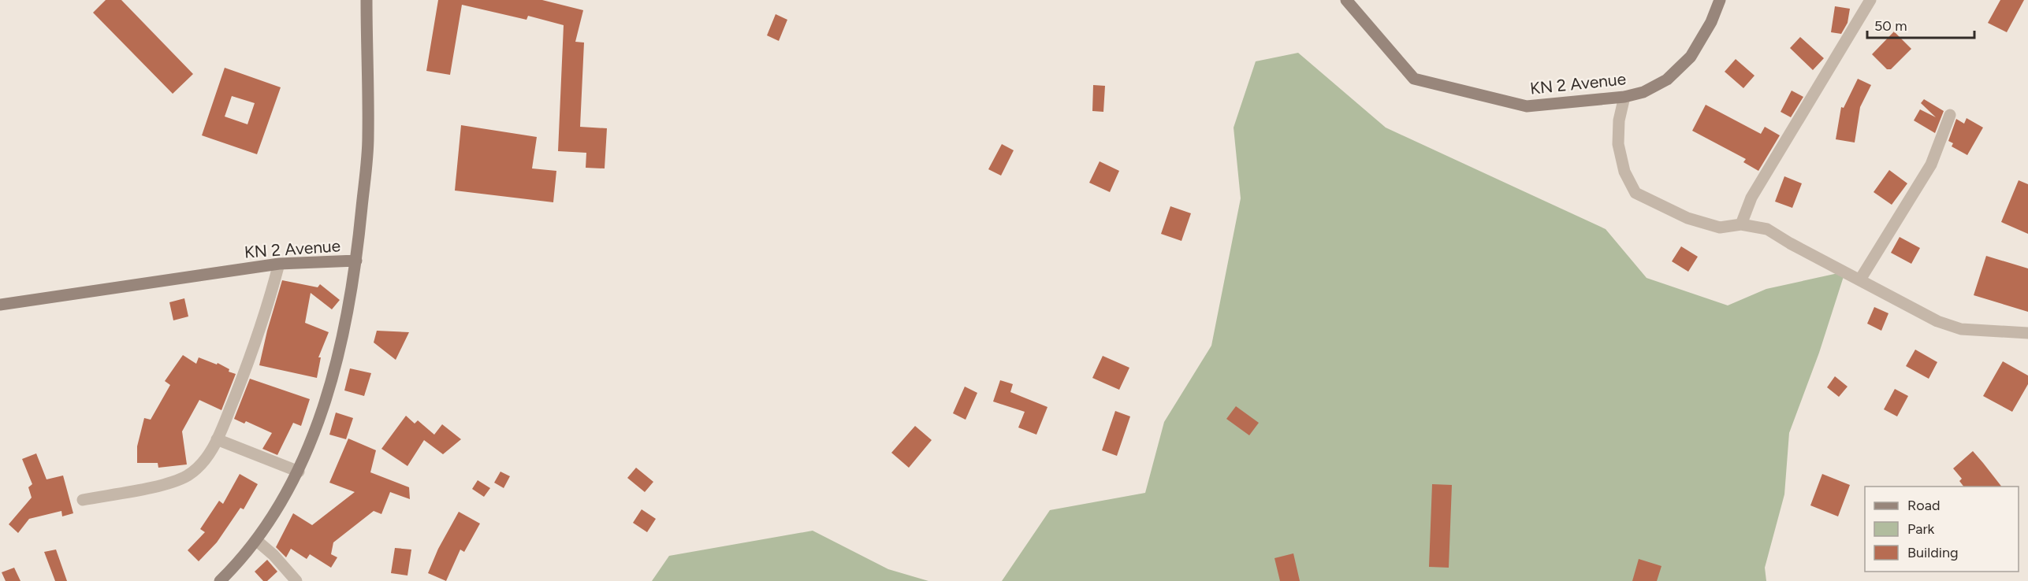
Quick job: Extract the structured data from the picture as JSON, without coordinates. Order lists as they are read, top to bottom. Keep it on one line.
{"streets":{"main road":["KN 2 Avenue"]},"legend":["Road","Park","Building"],"scale_bar":"50 m"}
